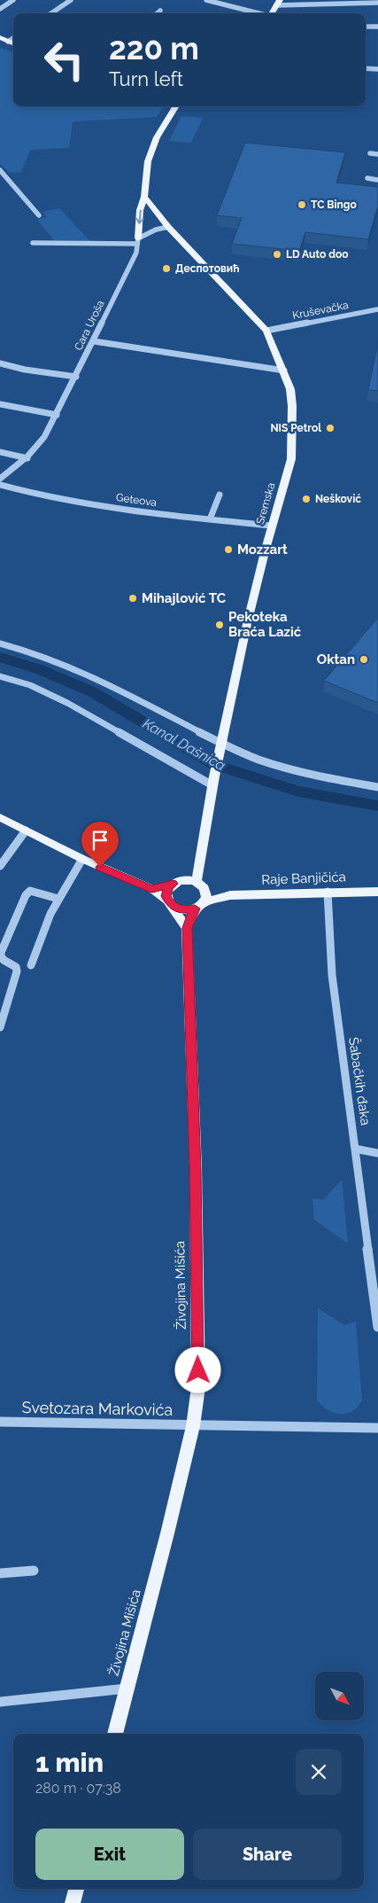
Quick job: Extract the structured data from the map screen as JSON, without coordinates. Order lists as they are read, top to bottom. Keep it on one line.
{"streets":{"main road":["Sremska","Raje Banjičića","Živojina Mišića"],"street":["Kruševačka","Cara Uroša","Geteova","Šabačkih đaka","Svetozara Markovića"]},"crossings":[["Kruševačka","Sremska"],["Geteova","Sremska"],["Raje Banjičića","Šabačkih đaka"],["Živojina Mišića","Svetozara Markovića"]],"water":["Kanal Dašnica"],"places":["TC Bingo","LD Auto doo","Деспотовић","NIS Petrol","Nešković","Mozzart","Mihajlović TC","Pekoteka Braća Lazić","Oktan"],"north":"bottom right","page":{"turn":["220 m","Turn left"],"heading":["1 min","280 m · 07:38"],"buttons":["Exit","Share"]}}
